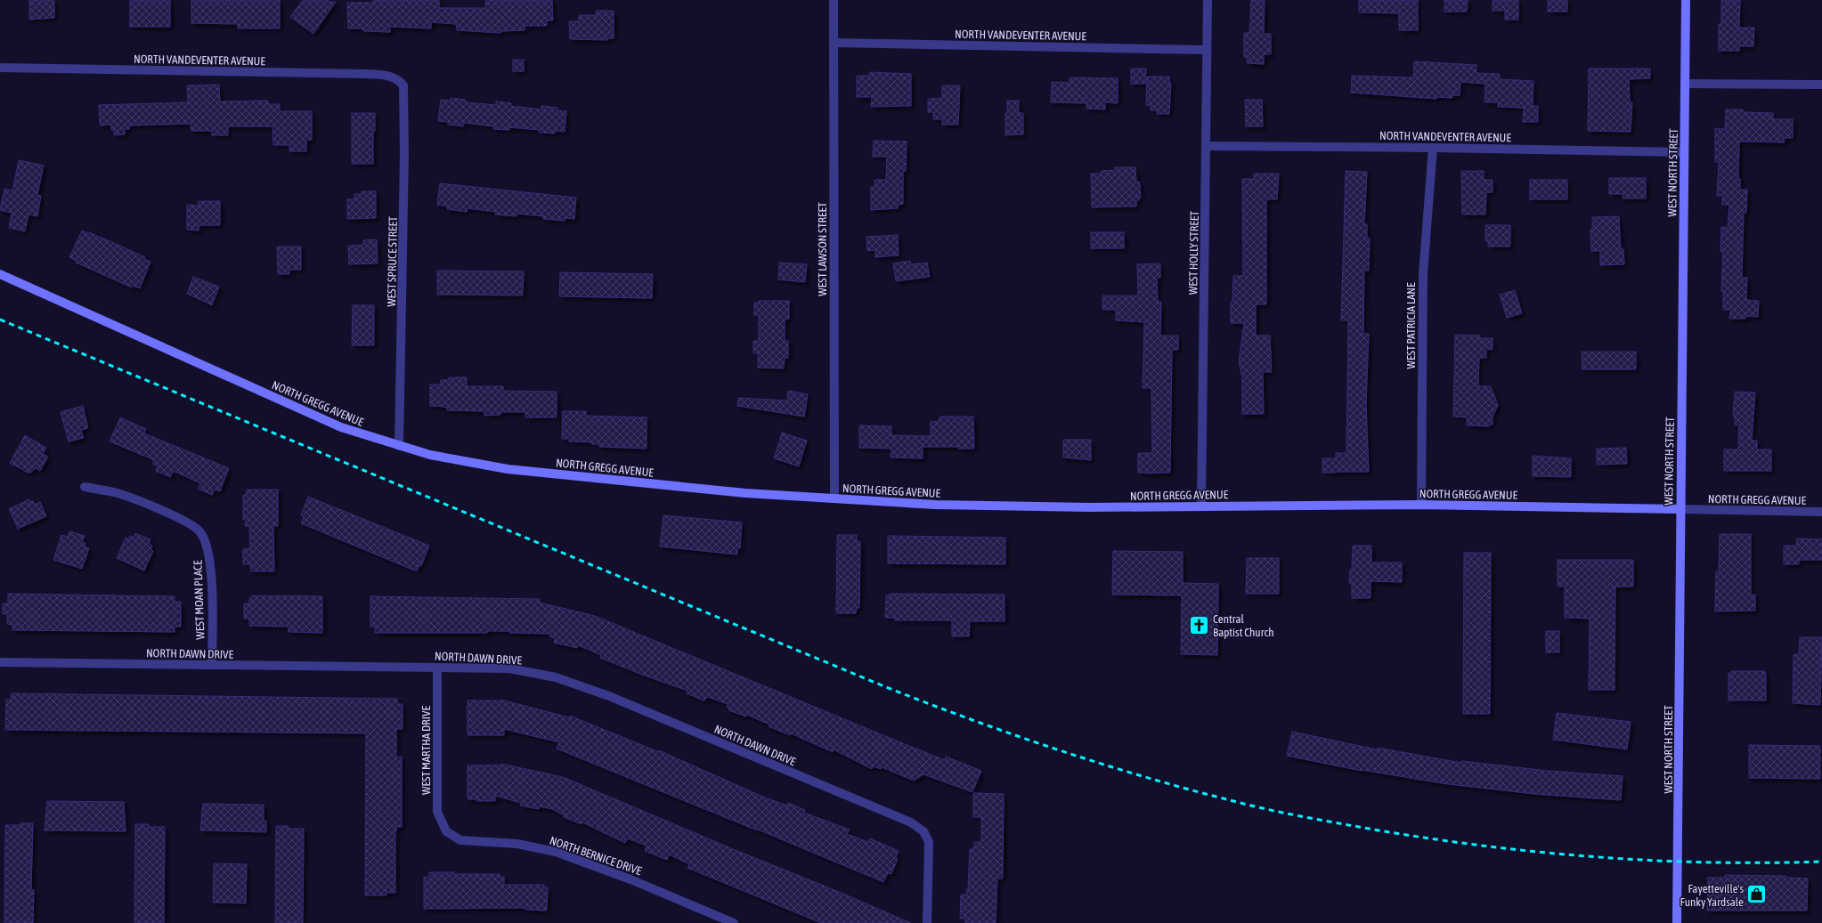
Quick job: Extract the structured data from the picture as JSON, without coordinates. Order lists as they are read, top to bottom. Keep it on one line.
{"streets":{"main road":["WEST NORTH STREET","NORTH GREGG AVENUE"],"street":["NORTH VANDEVENTER AVENUE","WEST LAWSON STREET","WEST HOLLY STREET","WEST SPRUCE STREET","WEST PATRICIA LANE","WEST MOAN PLACE","NORTH DAWN DRIVE","WEST MARTHA DRIVE","NORTH BERNICE DRIVE"]},"crossings":[["NORTH VANDEVENTER AVENUE","WEST NORTH STREET"],["NORTH VANDEVENTER AVENUE","WEST LAWSON STREET"],["NORTH VANDEVENTER AVENUE","WEST HOLLY STREET"],["NORTH VANDEVENTER AVENUE","WEST SPRUCE STREET"],["NORTH VANDEVENTER AVENUE","WEST PATRICIA LANE"],["WEST NORTH STREET","NORTH GREGG AVENUE"],["WEST LAWSON STREET","NORTH GREGG AVENUE"],["WEST HOLLY STREET","NORTH GREGG AVENUE"],["WEST SPRUCE STREET","NORTH GREGG AVENUE"],["WEST PATRICIA LANE","NORTH GREGG AVENUE"],["WEST MOAN PLACE","NORTH DAWN DRIVE"],["NORTH DAWN DRIVE","WEST MARTHA DRIVE"],["WEST MARTHA DRIVE","NORTH BERNICE DRIVE"]],"places":{"church":["Central Baptist Church"],"shop":["Fayetteville's Funky Yardsale"]}}
